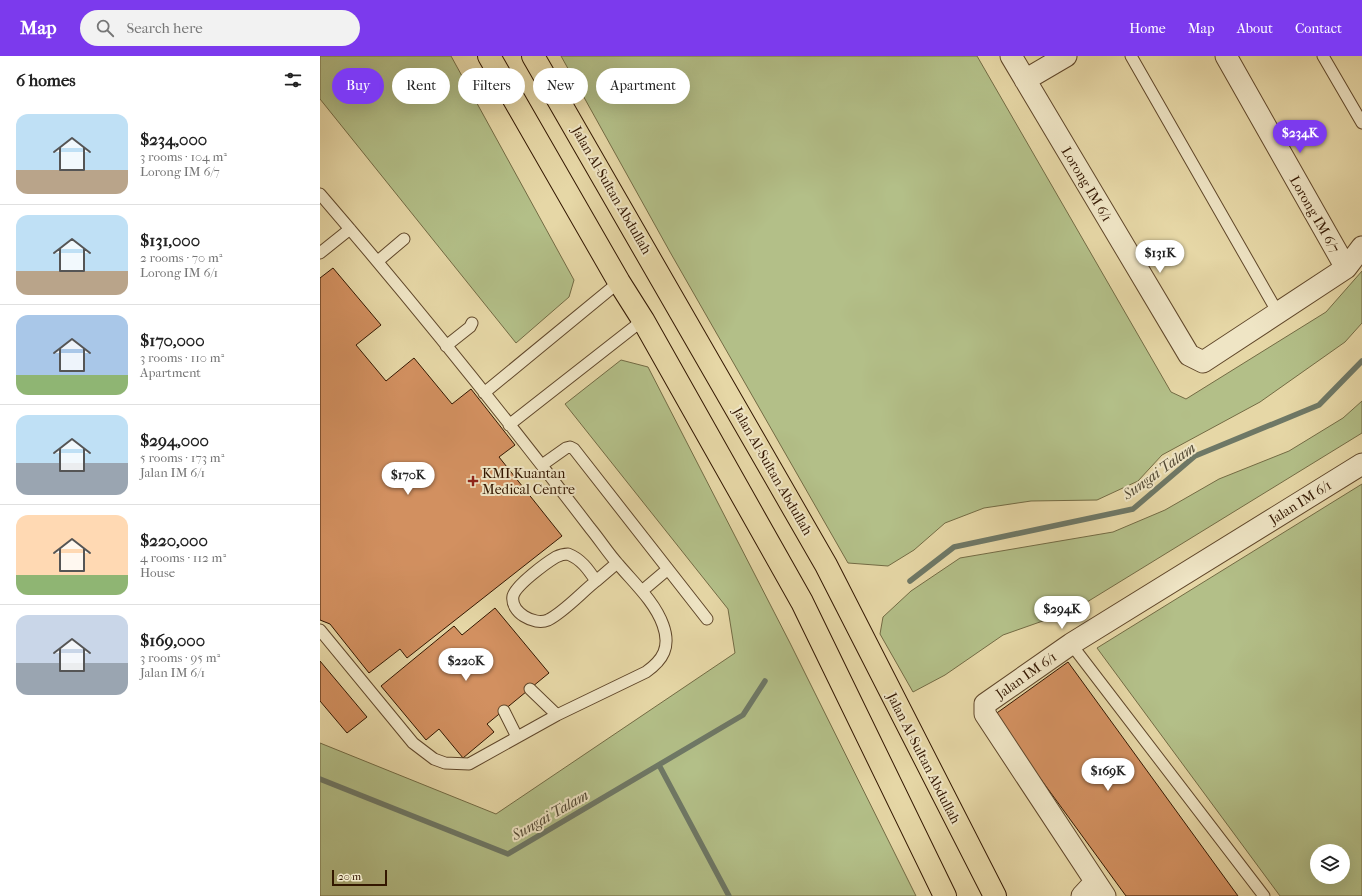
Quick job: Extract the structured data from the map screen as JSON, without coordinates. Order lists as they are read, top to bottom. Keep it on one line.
{"streets":{"main road":["Jalan Al-Sultan Abdullah"],"street":["Lorong IM 6/1","Lorong IM 6/7","Jalan IM 6/1"]},"crossings":[["Lorong IM 6/1","Lorong IM 6/7"]],"water":["Sungai Talam"],"places":{"health":["KMI Kuantan Medical Centre"]},"scale_bar":"20 m","page":{"header":"Map","search":"Search here","nav":["Home","Map","About","Contact"],"heading":"6 homes","chip":["Buy","Rent","Filters","New","Apartment"],"list":[{"name":"$234,000","note":"3 rooms · 104 m² · Lorong IM 6/7"},{"name":"$131,000","note":"2 rooms · 70 m² · Lorong IM 6/1"},{"name":"$170,000","note":"3 rooms · 110 m² · Apartment"},{"name":"$294,000","note":"5 rooms · 173 m² · Jalan IM 6/1"},{"name":"$220,000","note":"4 rooms · 112 m² · House"},{"name":"$169,000","note":"3 rooms · 95 m² · Jalan IM 6/1"}],"price":["$234K","$131K","$170K","$294K","$220K","$169K"],"scale":"20 m"}}
